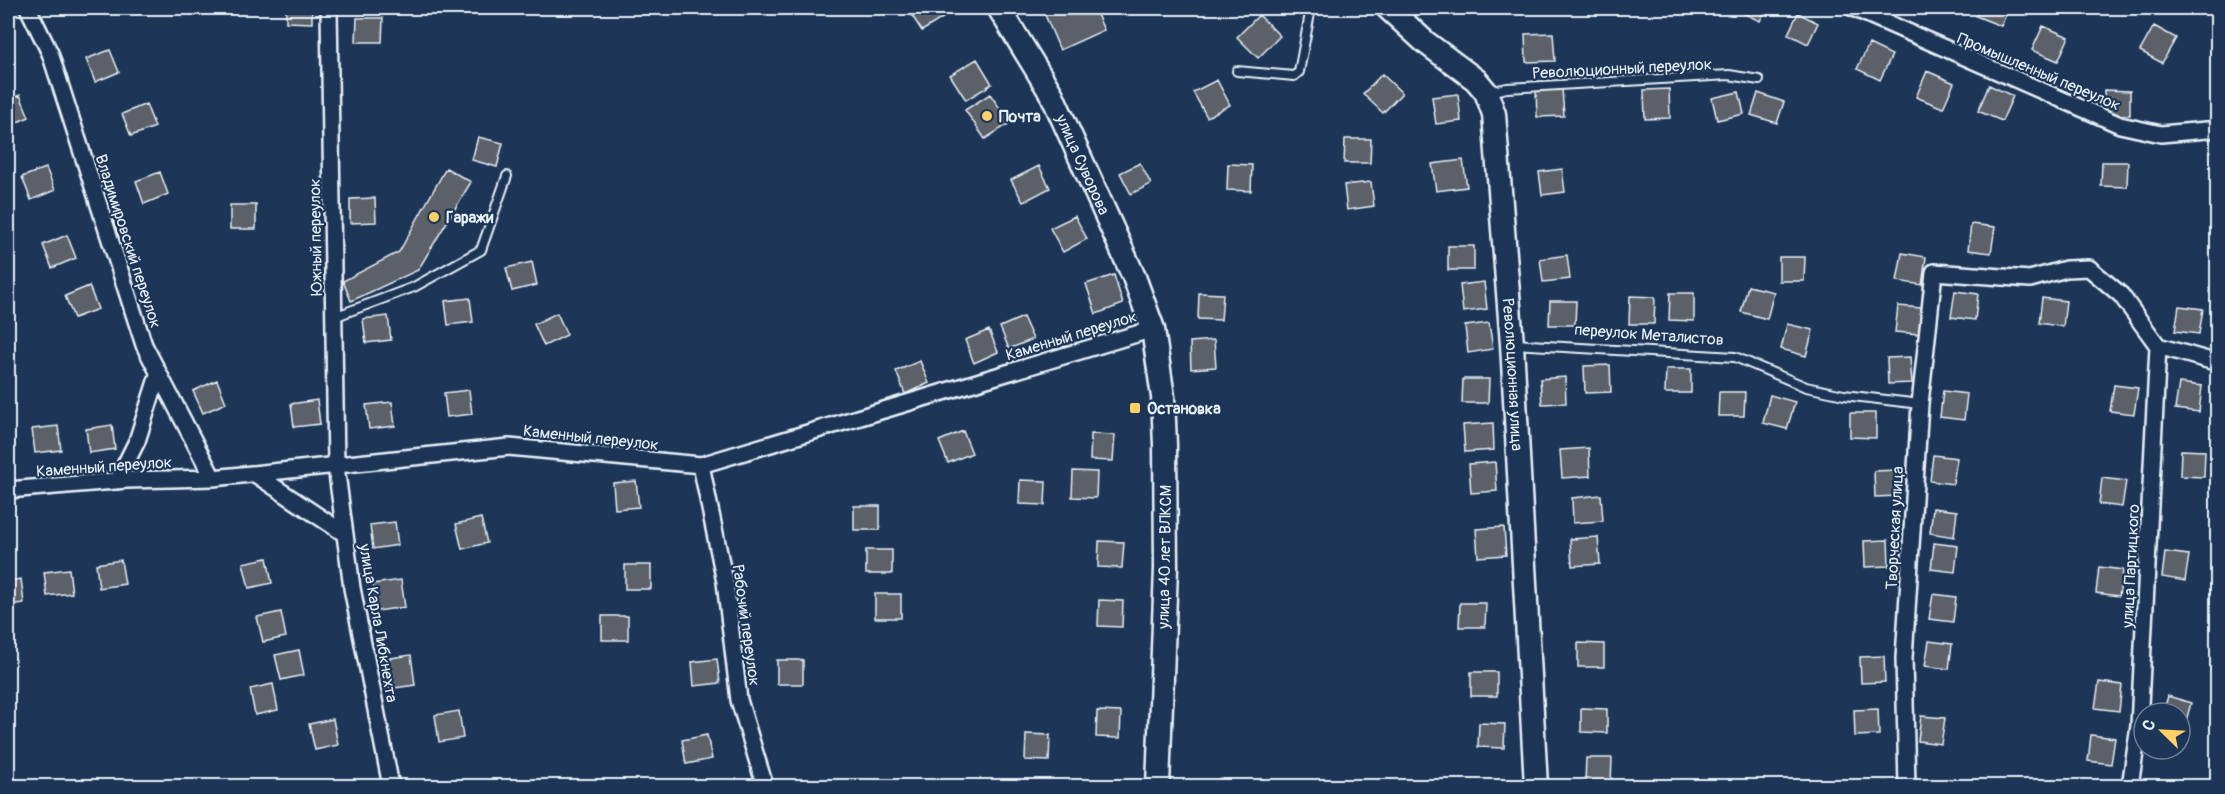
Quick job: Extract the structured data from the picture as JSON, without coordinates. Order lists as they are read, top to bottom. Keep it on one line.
{"streets":{"street":["Промышленный переулок","улица Суворова","Южный переулок","Владимировский переулок","Каменный переулок","Революционная улица","Творческая улица","улица 40 лет ВЛКСМ","улица Партицкого","улица Карла Либкнехта","Рабочий переулок"],"lane":["Революционный переулок","переулок Металистов"]},"crossings":[["Революционный переулок","Революционная улица"],["улица Суворова","Каменный переулок"],["улица Суворова","улица 40 лет ВЛКСМ"],["Южный переулок","Каменный переулок"],["Южный переулок","улица Карла Либкнехта"],["Владимировский переулок","Каменный переулок"],["переулок Металистов","Революционная улица"],["переулок Металистов","Творческая улица"],["Каменный переулок","улица 40 лет ВЛКСМ"],["Каменный переулок","улица Карла Либкнехта"],["Каменный переулок","Рабочий переулок"],["Творческая улица","улица Партицкого"]],"places":{"other":["Почта","Гаражи"],"transit":["Остановка"]},"north":"top left"}
